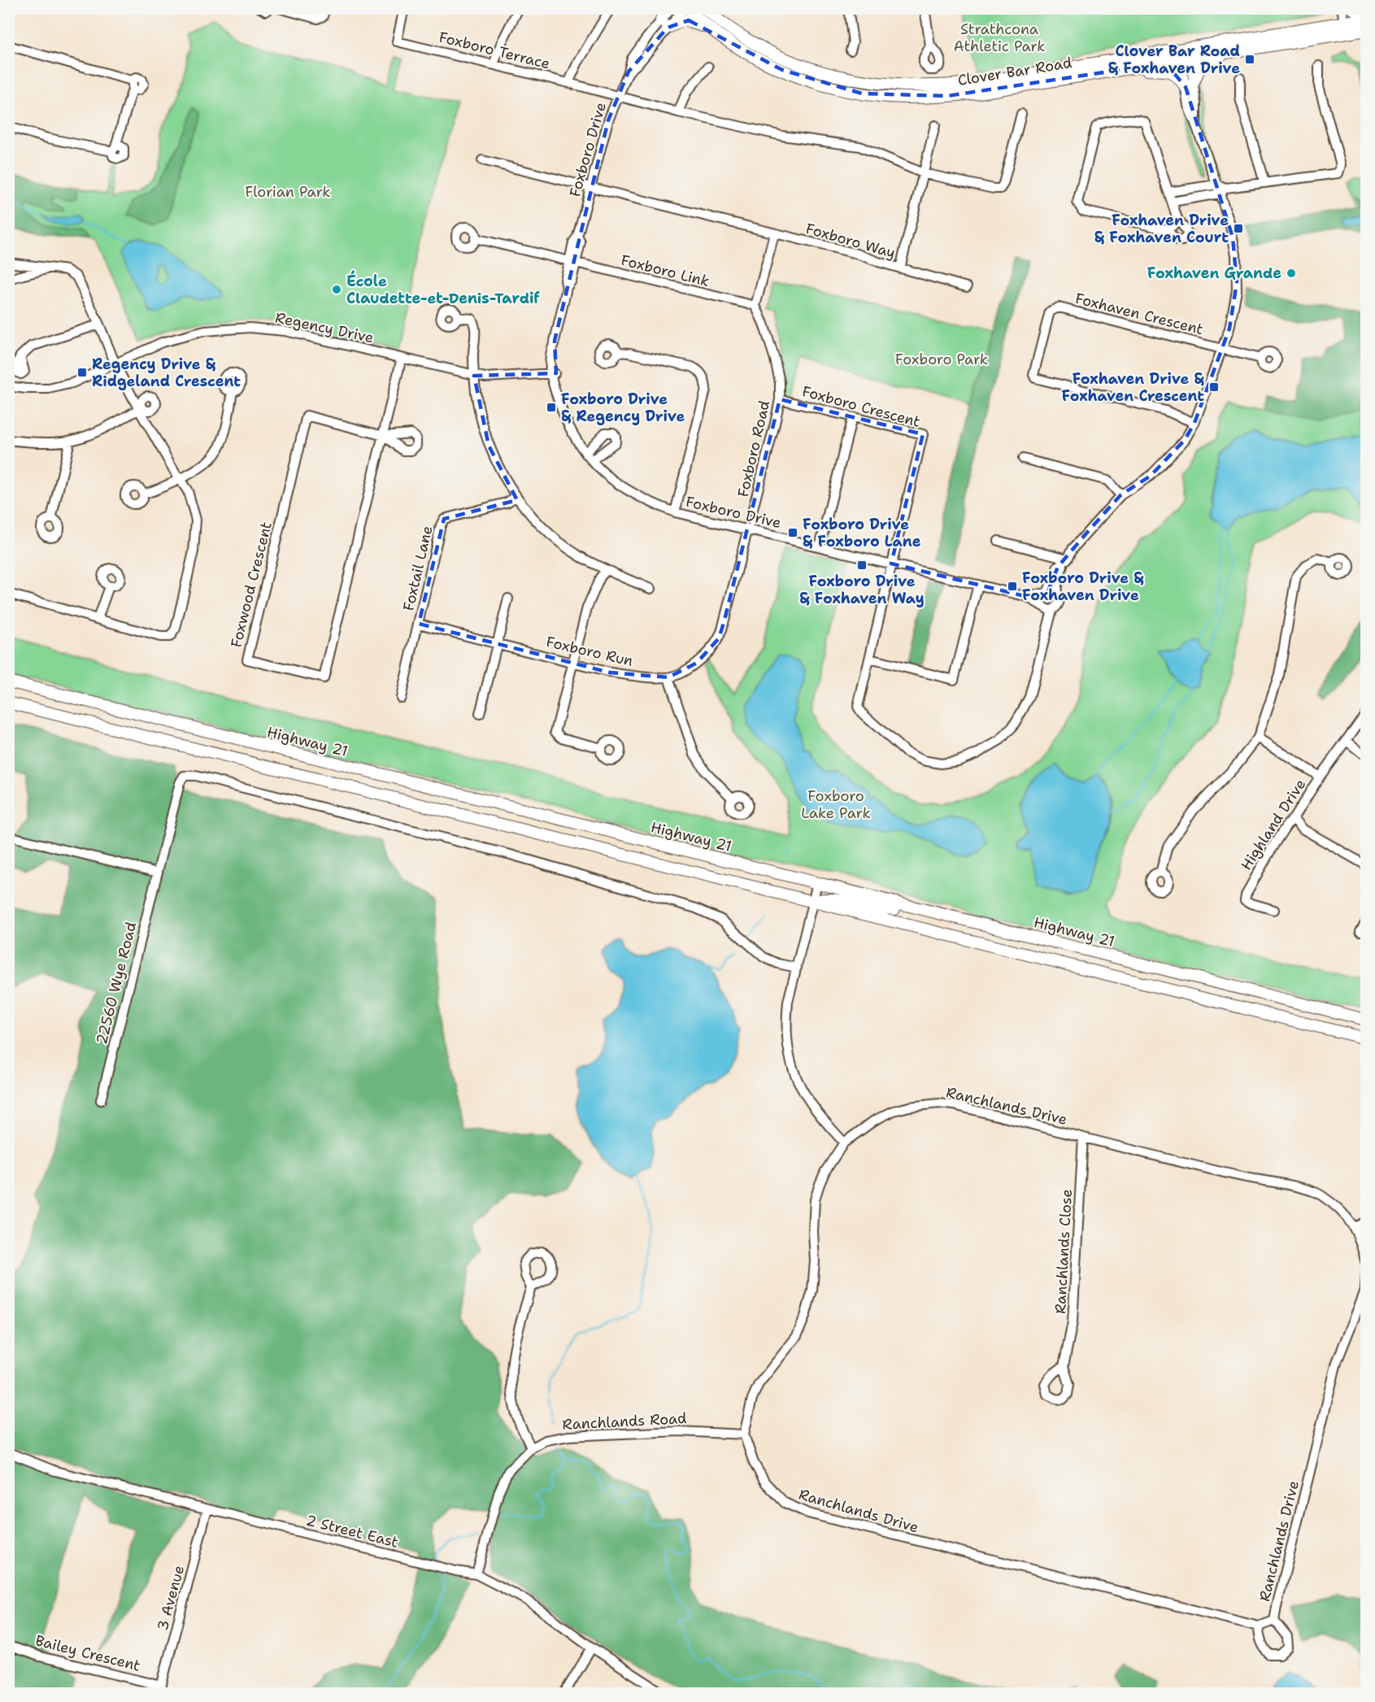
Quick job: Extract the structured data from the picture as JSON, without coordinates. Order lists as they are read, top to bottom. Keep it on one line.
{"streets":{"main road":["Clover Bar Road","Highway 21"],"street":["Foxboro Terrace","Foxboro Drive","Foxboro Way","Foxboro Link","Foxhaven Crescent","Regency Drive","Foxboro Crescent","Foxboro Road","Foxtail Lane","Foxwood Crescent","Foxboro Run","Highland Drive","22560 Wye Road","Ranchlands Drive","Ranchlands Close","Ranchlands Road","2 Street East","3 Avenue","Bailey Crescent"]},"crossings":[["Foxboro Terrace","Foxboro Drive"],["Clover Bar Road","Foxboro Drive"],["Foxboro Drive","Foxboro Way"],["Foxboro Drive","Foxboro Link"],["Foxboro Drive","Regency Drive"],["Foxboro Drive","Foxboro Crescent"],["Foxboro Drive","Foxboro Road"],["Foxboro Link","Foxboro Road"],["Regency Drive","Foxwood Crescent"],["Foxboro Crescent","Foxboro Road"],["Foxtail Lane","Foxboro Run"],["Ranchlands Drive","Ranchlands Close"],["Ranchlands Drive","Ranchlands Road"],["Ranchlands Road","2 Street East"],["2 Street East","3 Avenue"],["3 Avenue","Bailey Crescent"]],"parks":["Strathcona Athletic Park","Florian Park","Foxboro Park","Foxboro Lake Park"],"places":{"transit":["Clover Bar Road & Foxhaven Drive","Foxhaven Drive & Foxhaven Court","Regency Drive & Ridgeland Crescent","Foxhaven Drive & Foxhaven Crescent","Foxboro Drive & Regency Drive","Foxboro Drive & Foxboro Lane","Foxboro Drive & Foxhaven Way","Foxboro Drive & Foxhaven Drive"],"other":["Foxhaven Grande","École Claudette-et-Denis-Tardif"]}}
